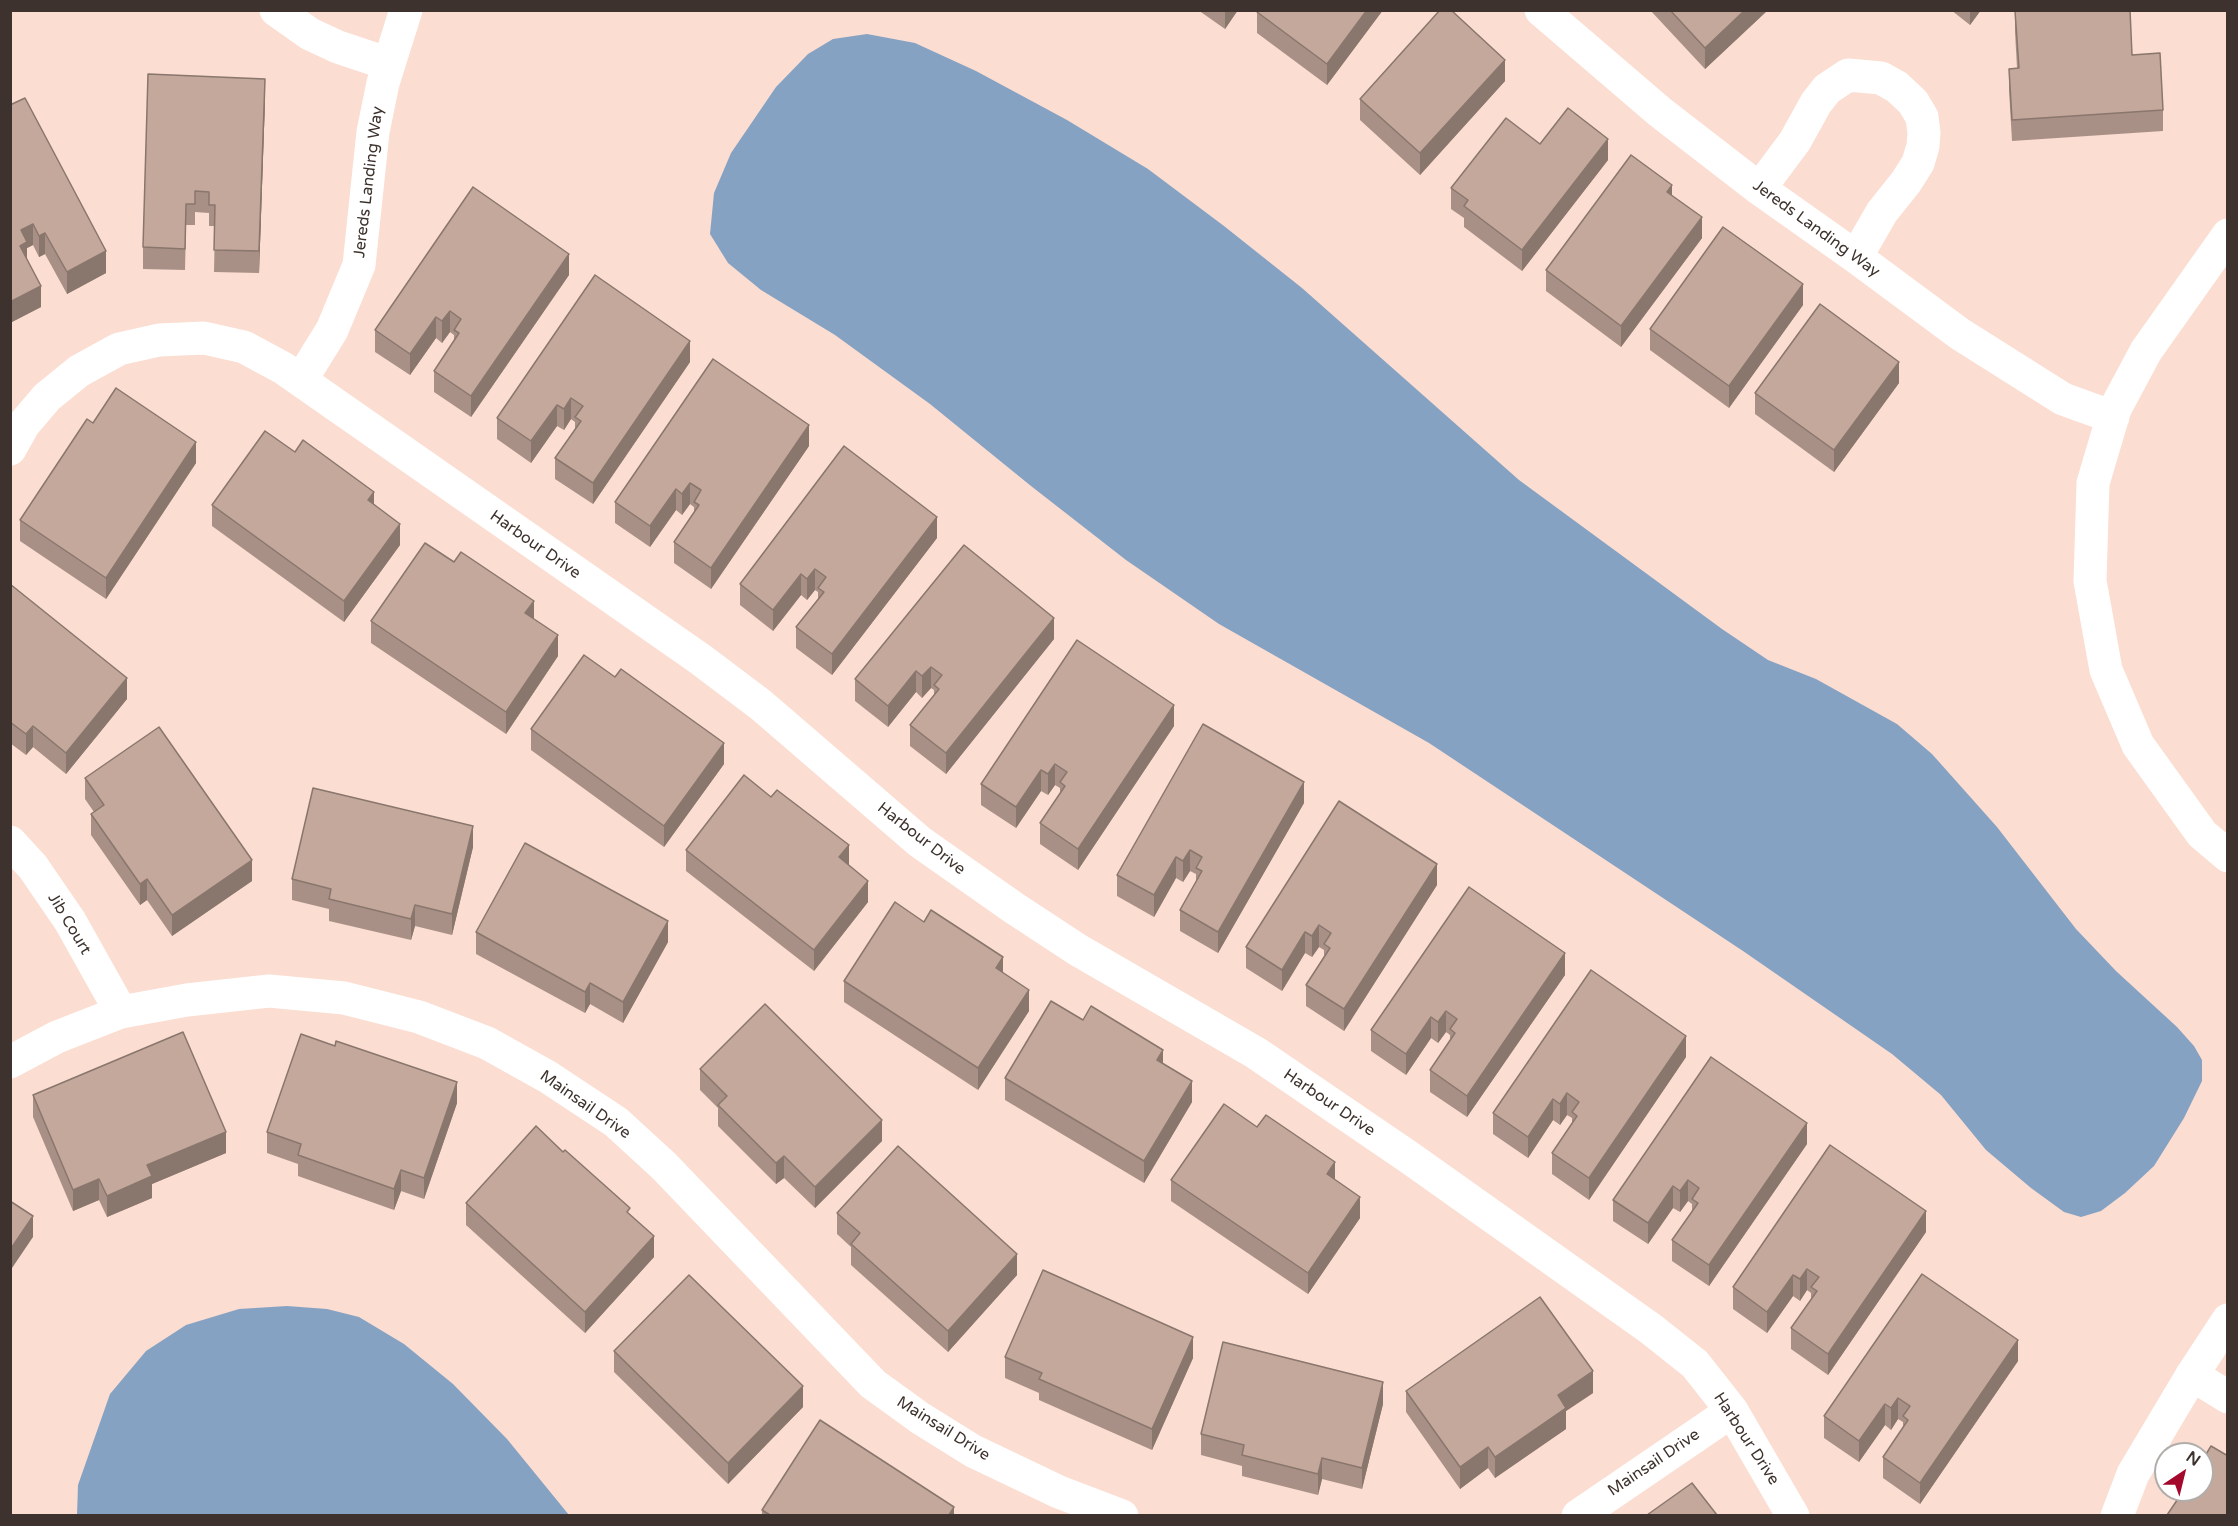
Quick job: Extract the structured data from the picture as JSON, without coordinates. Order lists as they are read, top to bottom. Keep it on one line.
{"streets":{"street":["Jereds Landing Way","Harbour Drive","Jib Court","Mainsail Drive"]},"crossings":[["Jereds Landing Way","Harbour Drive"],["Harbour Drive","Mainsail Drive"],["Jib Court","Mainsail Drive"]],"north":"top right"}
